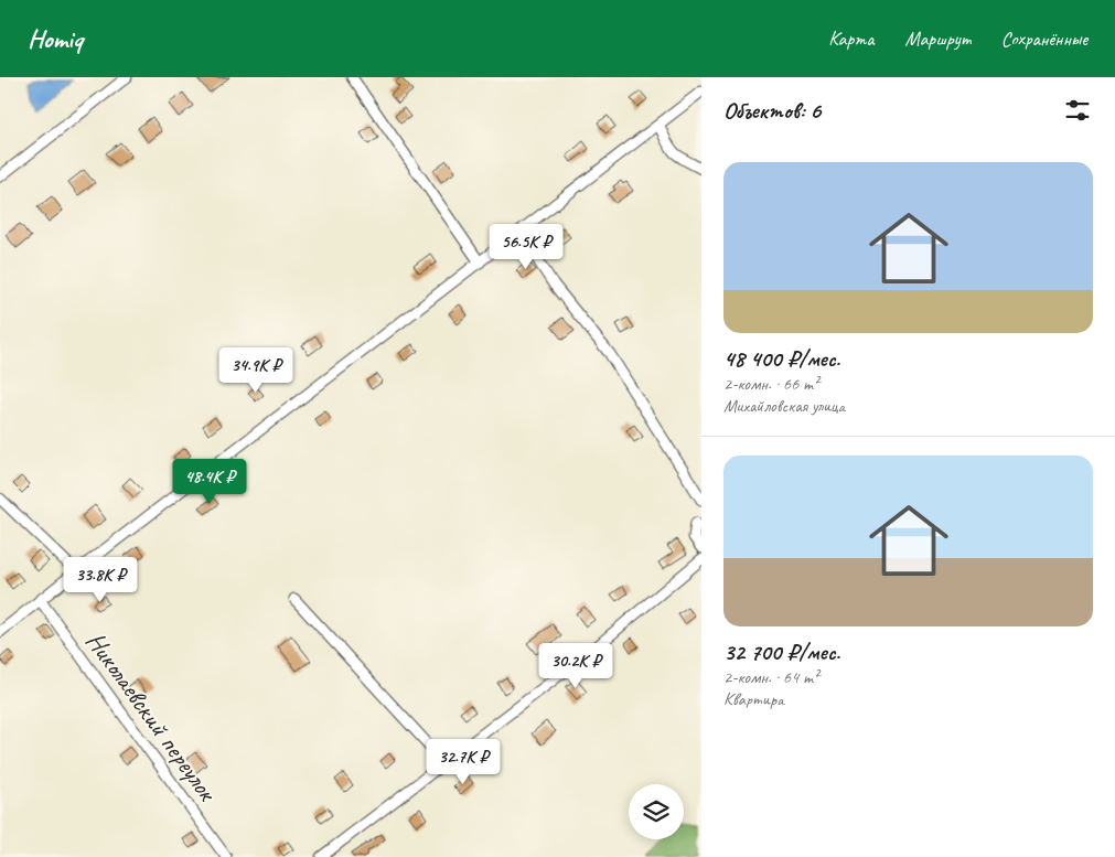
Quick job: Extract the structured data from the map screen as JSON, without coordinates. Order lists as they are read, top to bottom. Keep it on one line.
{"streets":{"street":["Николаевский переулок"]},"page":{"header":"Homiq","nav":["Карта","Маршрут","Сохранённые"],"heading":"Объектов: 6","list":[{"name":"48 400 ₽/мес.","note":"2-комн. · 66 m² · Михайловская улица"},{"name":"32 700 ₽/мес.","note":"2-комн. · 64 m² · Квартира"}],"price":["56.5K ₽","34.9K ₽","48.4K ₽","33.8K ₽","30.2K ₽","32.7K ₽"]}}
